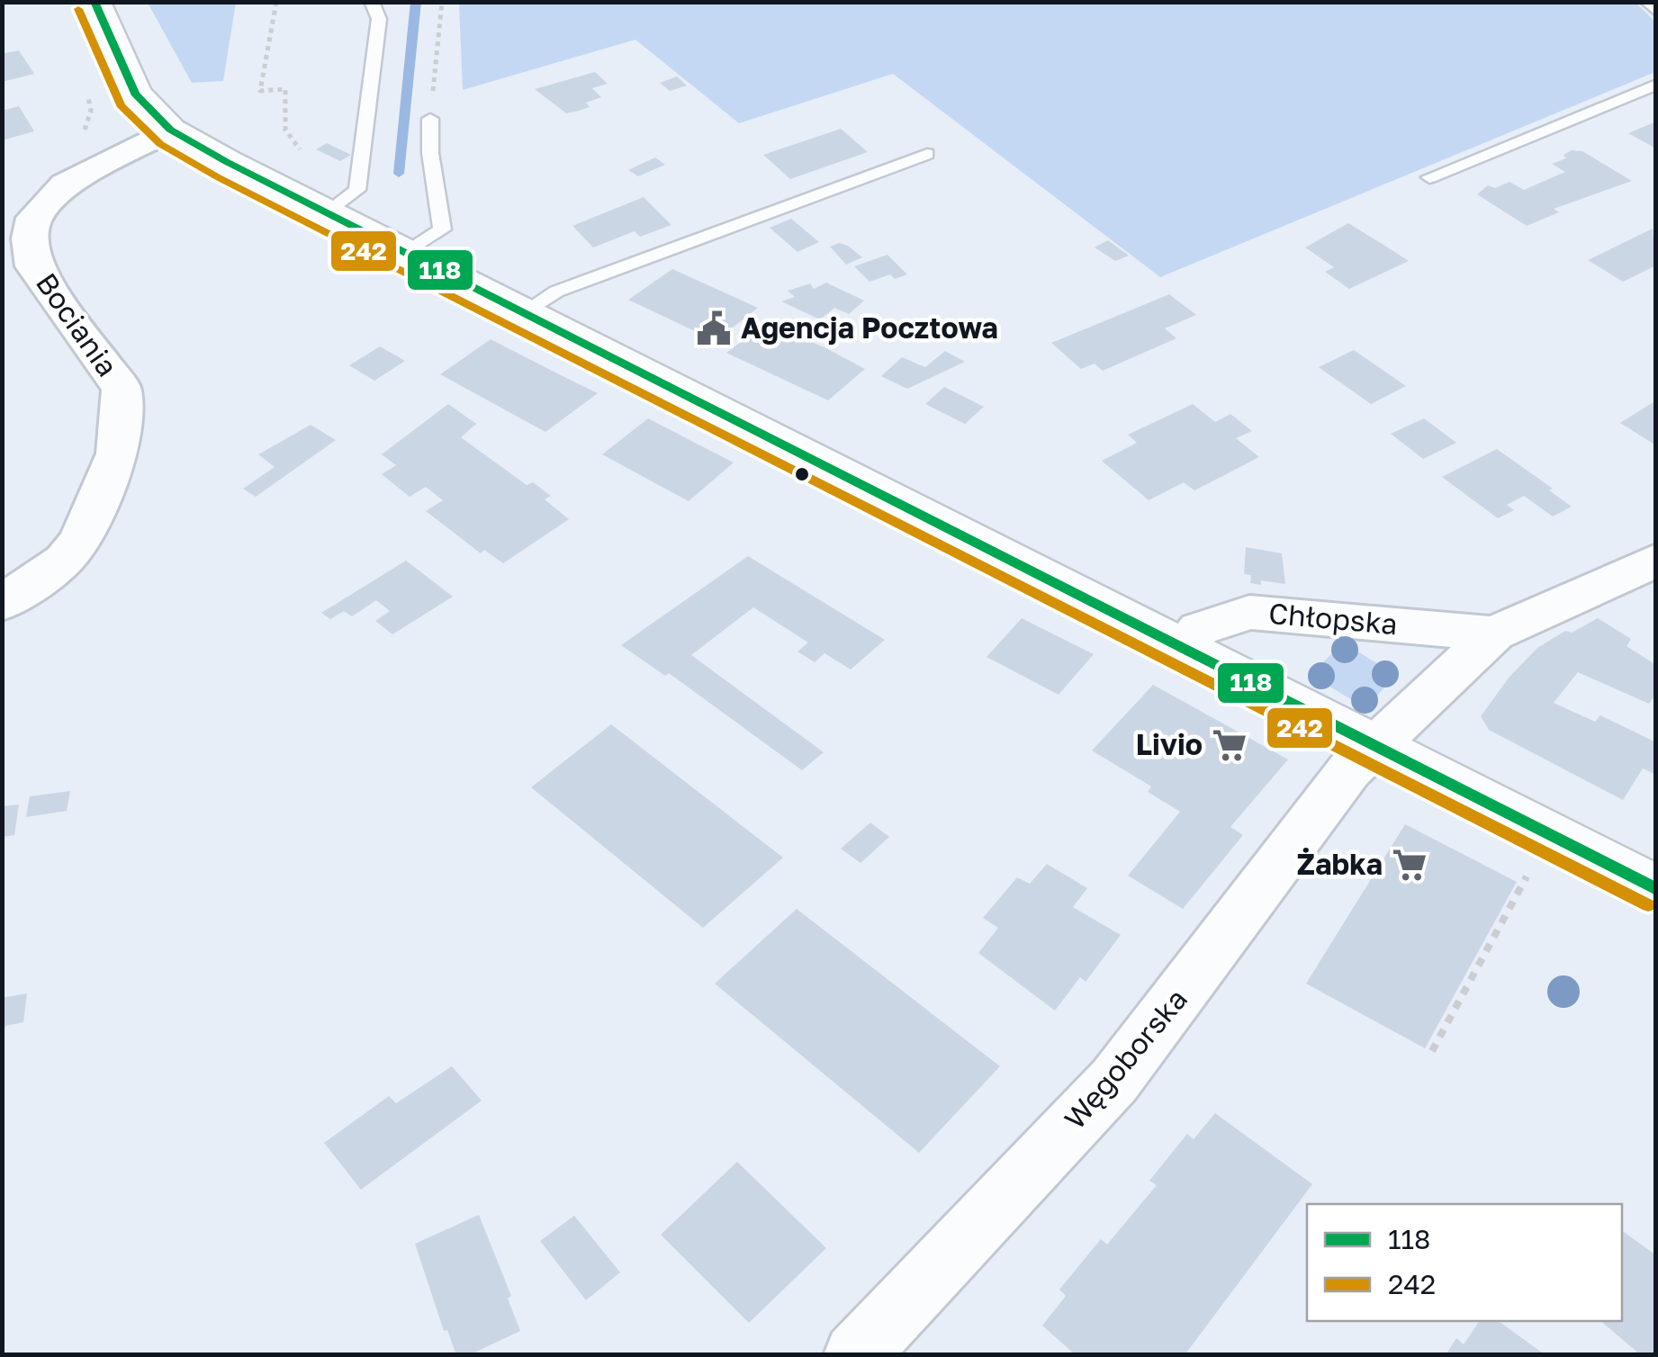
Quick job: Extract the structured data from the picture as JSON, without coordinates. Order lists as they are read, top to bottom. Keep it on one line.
{"streets":{"street":["Bociania","Chłopska","Węgoborska"]},"crossings":[["Chłopska","Węgoborska"]],"places":{"public building":["Agencja Pocztowa"],"supermarket":["Livio","Żabka"]},"lines":["transit line 118","transit line 242"],"legend":["118","242"]}
